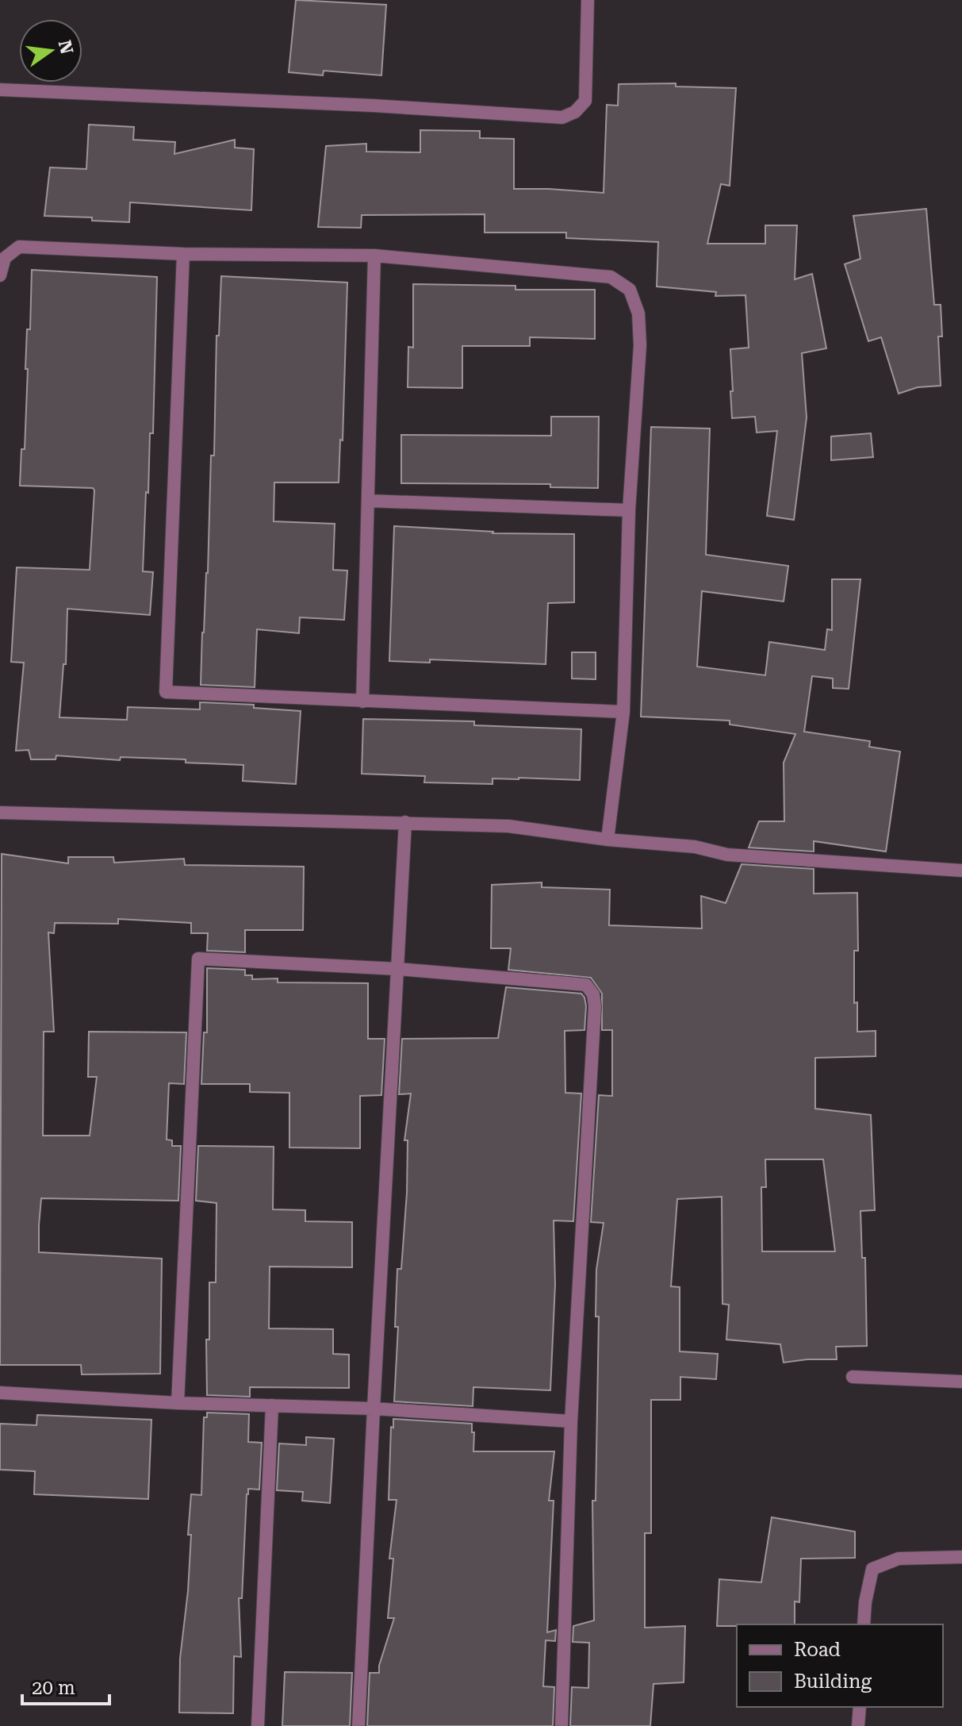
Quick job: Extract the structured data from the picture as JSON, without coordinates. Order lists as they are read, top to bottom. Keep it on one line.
{"legend":["Road","Building"],"scale_bar":"20 m","north":"right"}
